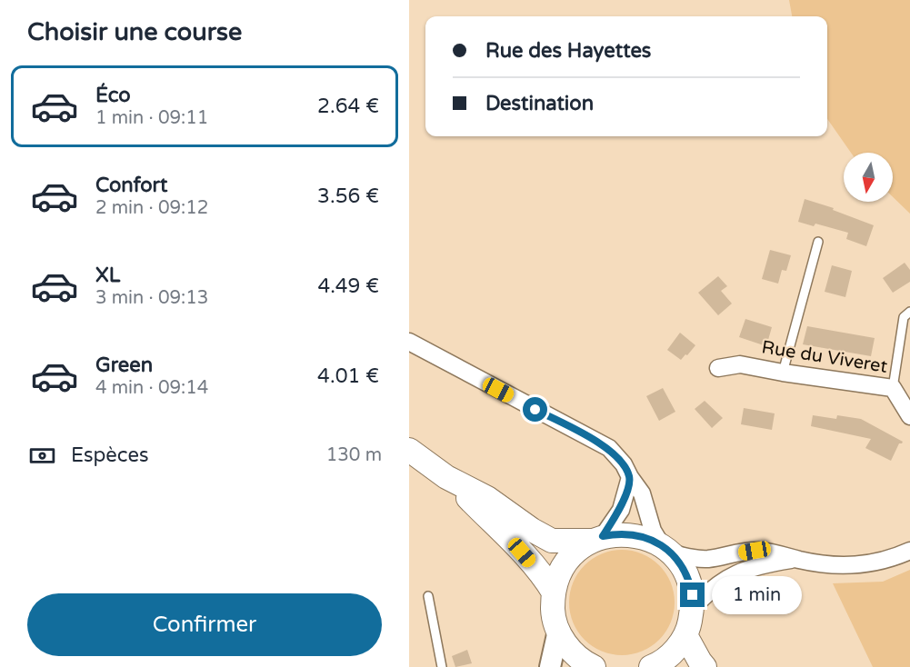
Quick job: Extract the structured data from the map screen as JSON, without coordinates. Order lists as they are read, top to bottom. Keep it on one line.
{"streets":{"street":["Rue du Viveret"]},"north":"bottom","page":{"heading":"Choisir une course","banner":["Rue des Hayettes","Destination"],"list":[{"name":"Éco","note":"1 min · 09:11","value":"2.64 €"},{"name":"Confort","note":"2 min · 09:12","value":"3.56 €"},{"name":"XL","note":"3 min · 09:13","value":"4.49 €"},{"name":"Green","note":"4 min · 09:14","value":"4.01 €"}],"pay":["Espèces","130 m"],"bubble":"1 min","buttons":"Confirmer"}}
